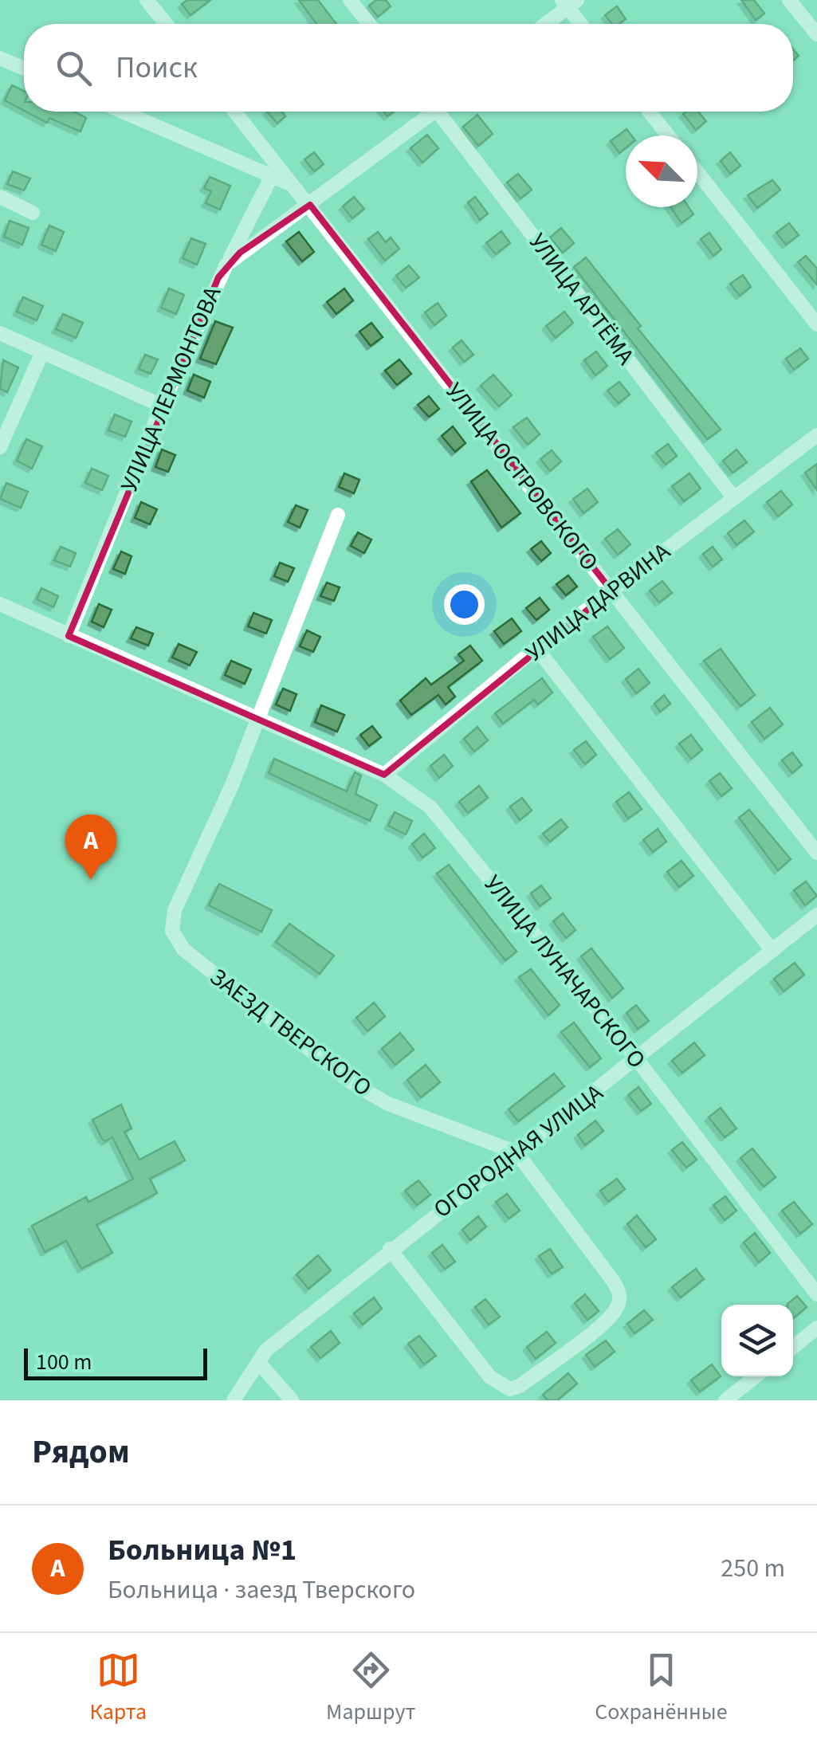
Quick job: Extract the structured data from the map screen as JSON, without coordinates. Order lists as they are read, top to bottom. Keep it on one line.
{"streets":{"street":["УЛИЦА АРТЁМА","УЛИЦА ЛЕРМОНТОВА","УЛИЦА ОСТРОВСКОГО","УЛИЦА ДАРВИНА","УЛИЦА ЛУНАЧАРСКОГО","ЗАЕЗД ТВЕРСКОГО","ОГОРОДНАЯ УЛИЦА"]},"crossings":[["УЛИЦА АРТЁМА","УЛИЦА ДАРВИНА"],["УЛИЦА ЛЕРМОНТОВА","УЛИЦА ОСТРОВСКОГО"],["УЛИЦА ЛЕРМОНТОВА","УЛИЦА ЛУНАЧАРСКОГО"],["УЛИЦА ОСТРОВСКОГО","УЛИЦА ДАРВИНА"],["УЛИЦА ДАРВИНА","УЛИЦА ЛУНАЧАРСКОГО"],["УЛИЦА ЛУНАЧАРСКОГО","ЗАЕЗД ТВЕРСКОГО"],["УЛИЦА ЛУНАЧАРСКОГО","ОГОРОДНАЯ УЛИЦА"],["ЗАЕЗД ТВЕРСКОГО","ОГОРОДНАЯ УЛИЦА"]],"scale_bar":"100 m","north":"top left","page":{"search":"Поиск","pins":"A","scale":"100 m","heading":"Рядом","list":[{"mark":"A","name":"Больница №1","note":"Больница · заезд Тверского","value":"250 m"}],"nav":["Карта","Маршрут","Сохранённые"]}}
